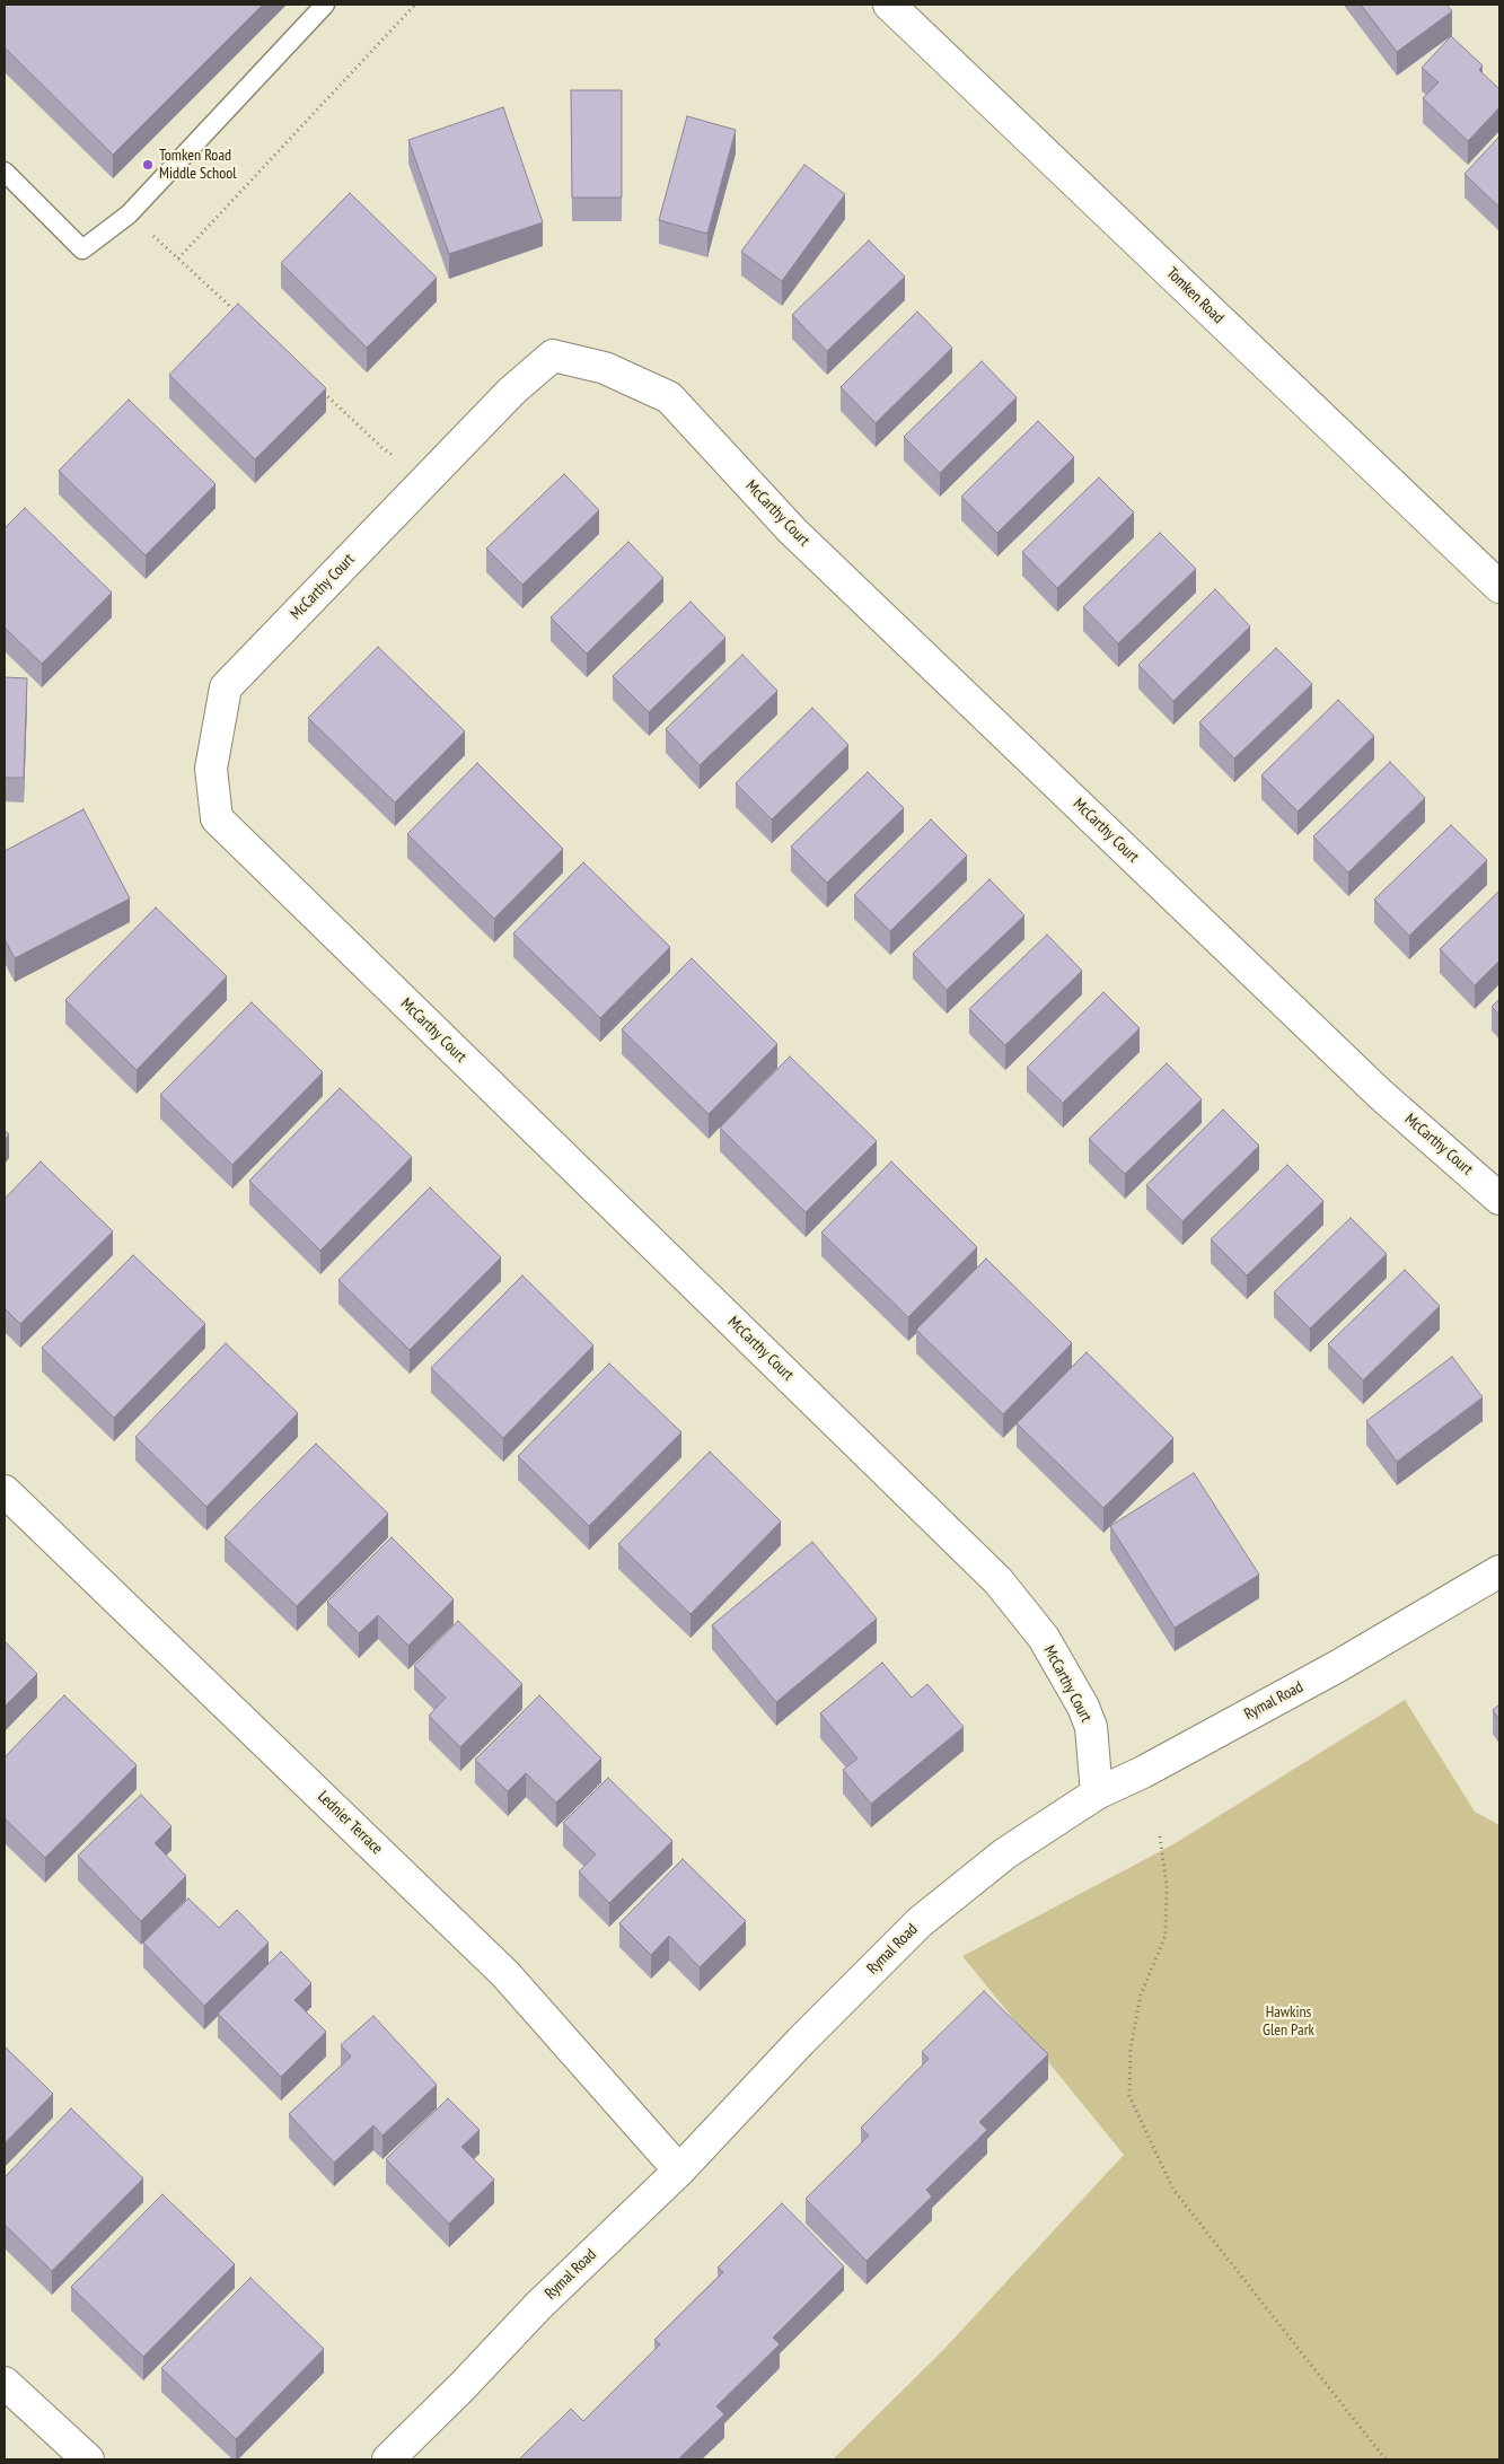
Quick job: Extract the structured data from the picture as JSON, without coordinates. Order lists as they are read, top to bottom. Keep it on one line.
{"streets":{"street":["Tomken Road","McCarthy Court","Rymal Road","Lednier Terrace"]},"crossings":[["McCarthy Court","Rymal Road"],["Rymal Road","Lednier Terrace"]],"parks":["Hawkins Glen Park"],"places":["Tomken Road Middle School"]}
